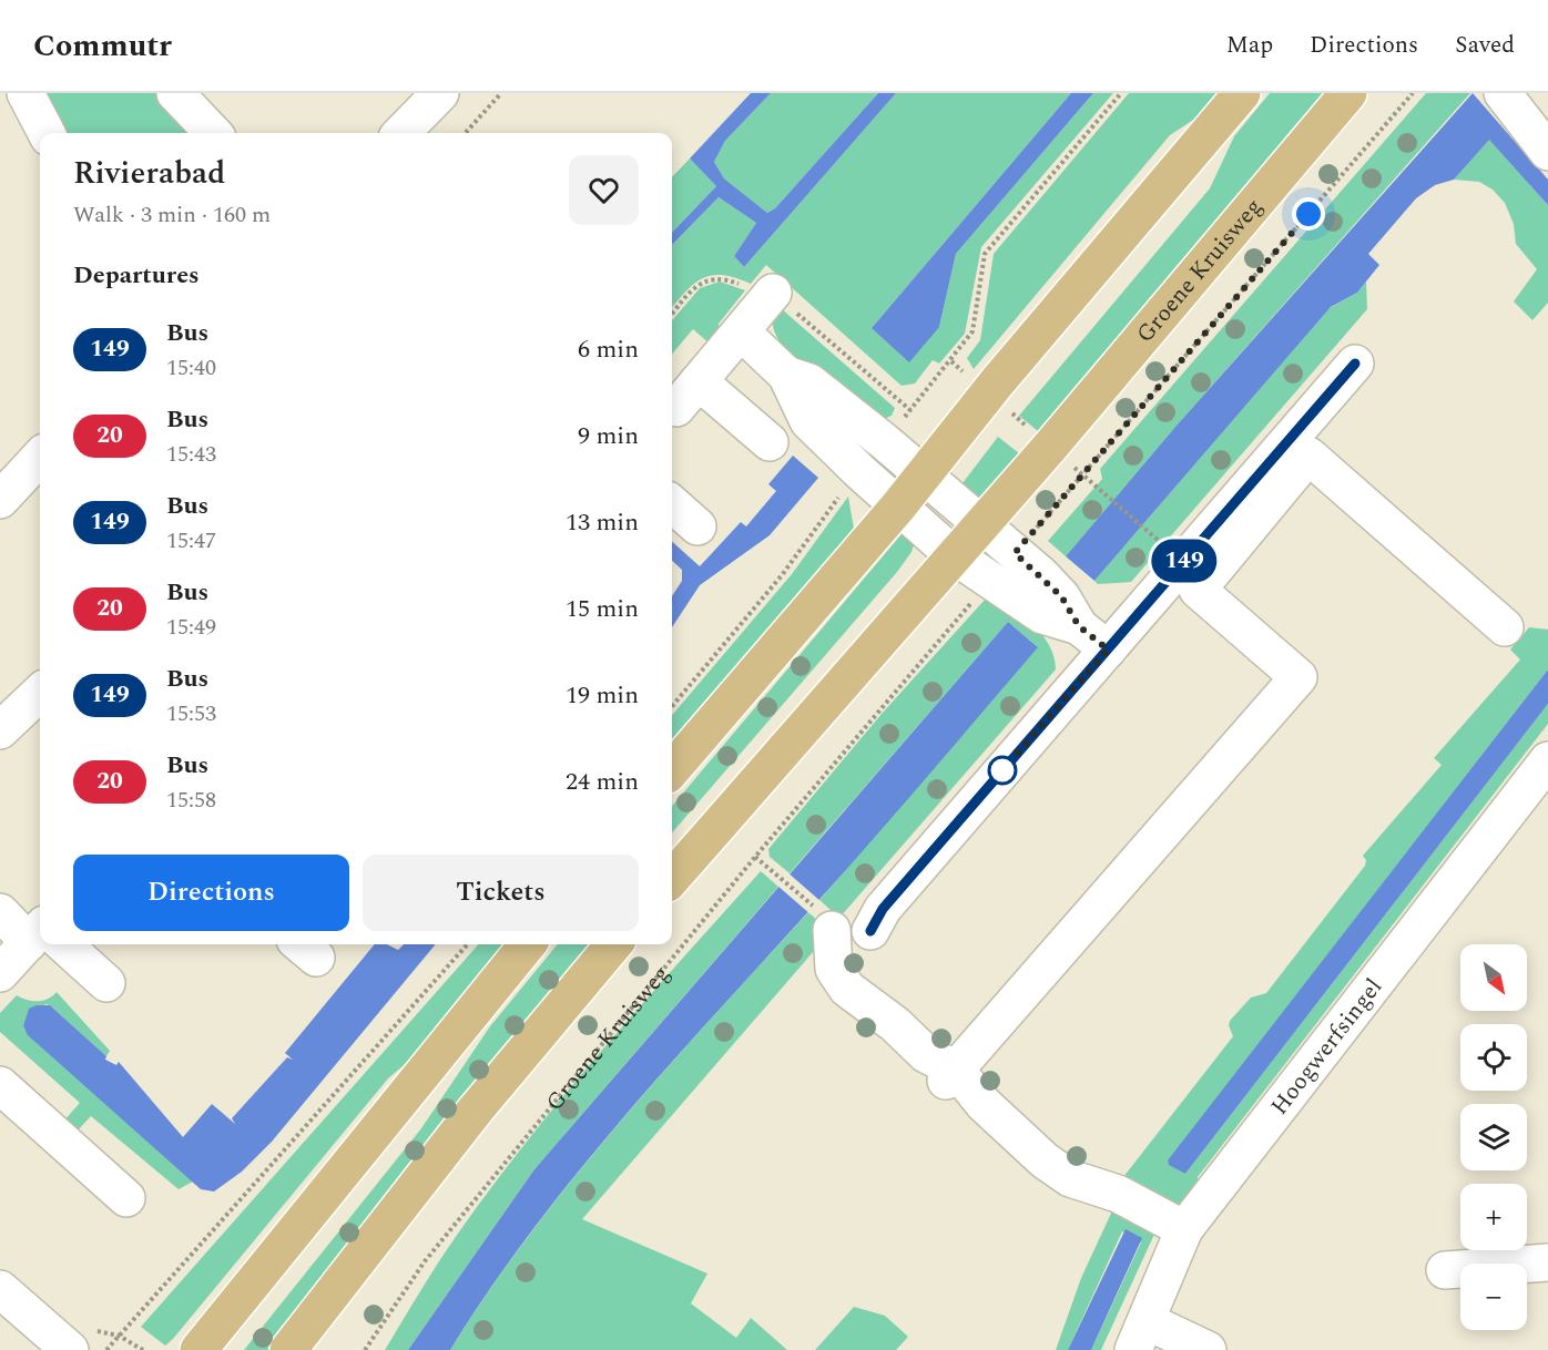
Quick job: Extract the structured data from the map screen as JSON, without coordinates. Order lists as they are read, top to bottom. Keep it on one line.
{"streets":{"main road":["Groene Kruisweg"],"street":["Hoogwerfsingel"]},"lines":["bus line 149"],"north":"bottom right","page":{"header":"Commutr","nav":["Map","Directions","Saved"],"on_map":"149","heading":[["Rivierabad","Walk · 3 min · 160 m"],"Departures"],"list":[{"mark":"149","name":"Bus","note":"15:40","value":"6 min"},{"mark":"20","name":"Bus","note":"15:43","value":"9 min"},{"mark":"149","name":"Bus","note":"15:47","value":"13 min"},{"mark":"20","name":"Bus","note":"15:49","value":"15 min"},{"mark":"149","name":"Bus","note":"15:53","value":"19 min"},{"mark":"20","name":"Bus","note":"15:58","value":"24 min"}],"buttons":["Directions","Tickets"],"map_buttons":["+","−"]}}
